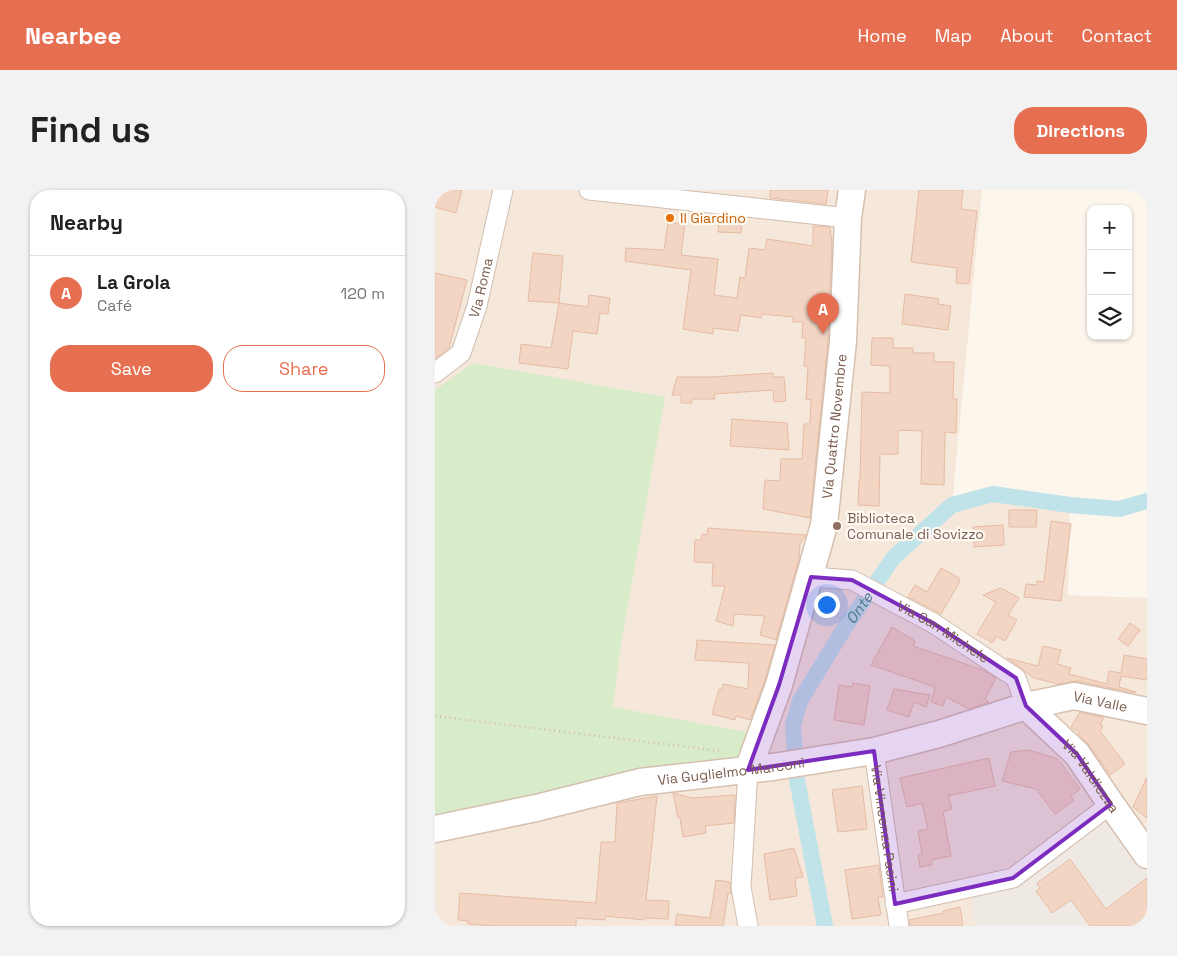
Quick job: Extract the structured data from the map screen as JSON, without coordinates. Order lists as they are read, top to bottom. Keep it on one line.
{"streets":{"street":["Via Roma","Via Quattro Novembre","Via San Michele","Via Valle","Via Guglielmo Marconi","Via Valdiezza","Via Vincenza Pasini"]},"crossings":[["Via Quattro Novembre","Via San Michele"],["Via Quattro Novembre","Via Guglielmo Marconi"],["Via San Michele","Via Valle"],["Via San Michele","Via Guglielmo Marconi"],["Via San Michele","Via Valdiezza"],["Via Valle","Via Guglielmo Marconi"],["Via Valle","Via Valdiezza"],["Via Guglielmo Marconi","Via Valdiezza"],["Via Guglielmo Marconi","Via Vincenza Pasini"],["Via Valdiezza","Via Vincenza Pasini"]],"water":["Onte"],"places":["Il Giardino","Biblioteca Comunale di Sovizzo"],"page":{"header":"Nearbee","nav":["Home","Map","About","Contact"],"buttons":["Directions",["Save","Share"]],"title":"Find us","heading":"Nearby","map_buttons":["+","−"],"list":[{"mark":"A","name":"La Grola","note":"Café","value":"120 m"}],"pins":"A"}}
